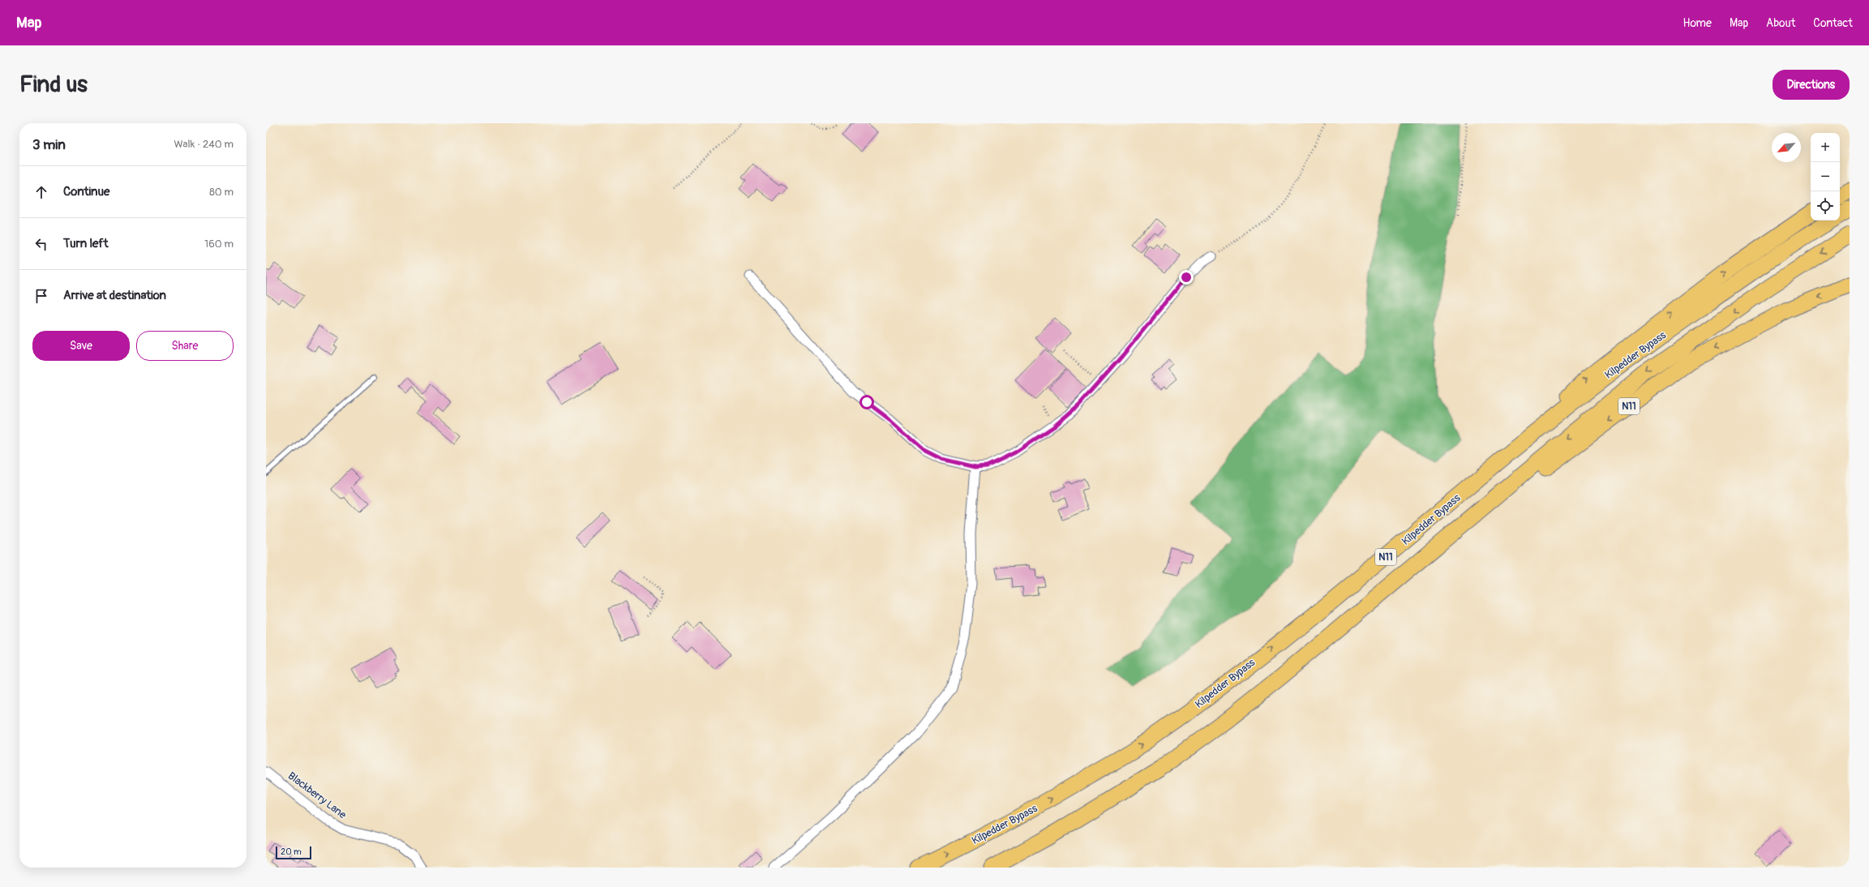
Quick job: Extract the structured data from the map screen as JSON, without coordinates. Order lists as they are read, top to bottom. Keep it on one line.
{"streets":{"highway":["Kilpedder Bypass","N11"],"street":["Blackberry Lane"]},"crossings":[["Kilpedder Bypass","N11"]],"scale_bar":"20 m","north":"bottom left","page":{"header":"Map","nav":["Home","Map","About","Contact"],"buttons":["Directions",["Save","Share"]],"title":"Find us","heading":["3 min","Walk · 240 m"],"map_buttons":["+","−"],"list":[["Continue","80 m"],["Turn left","160 m"],"Arrive at destination"],"scale":"20 m"}}
